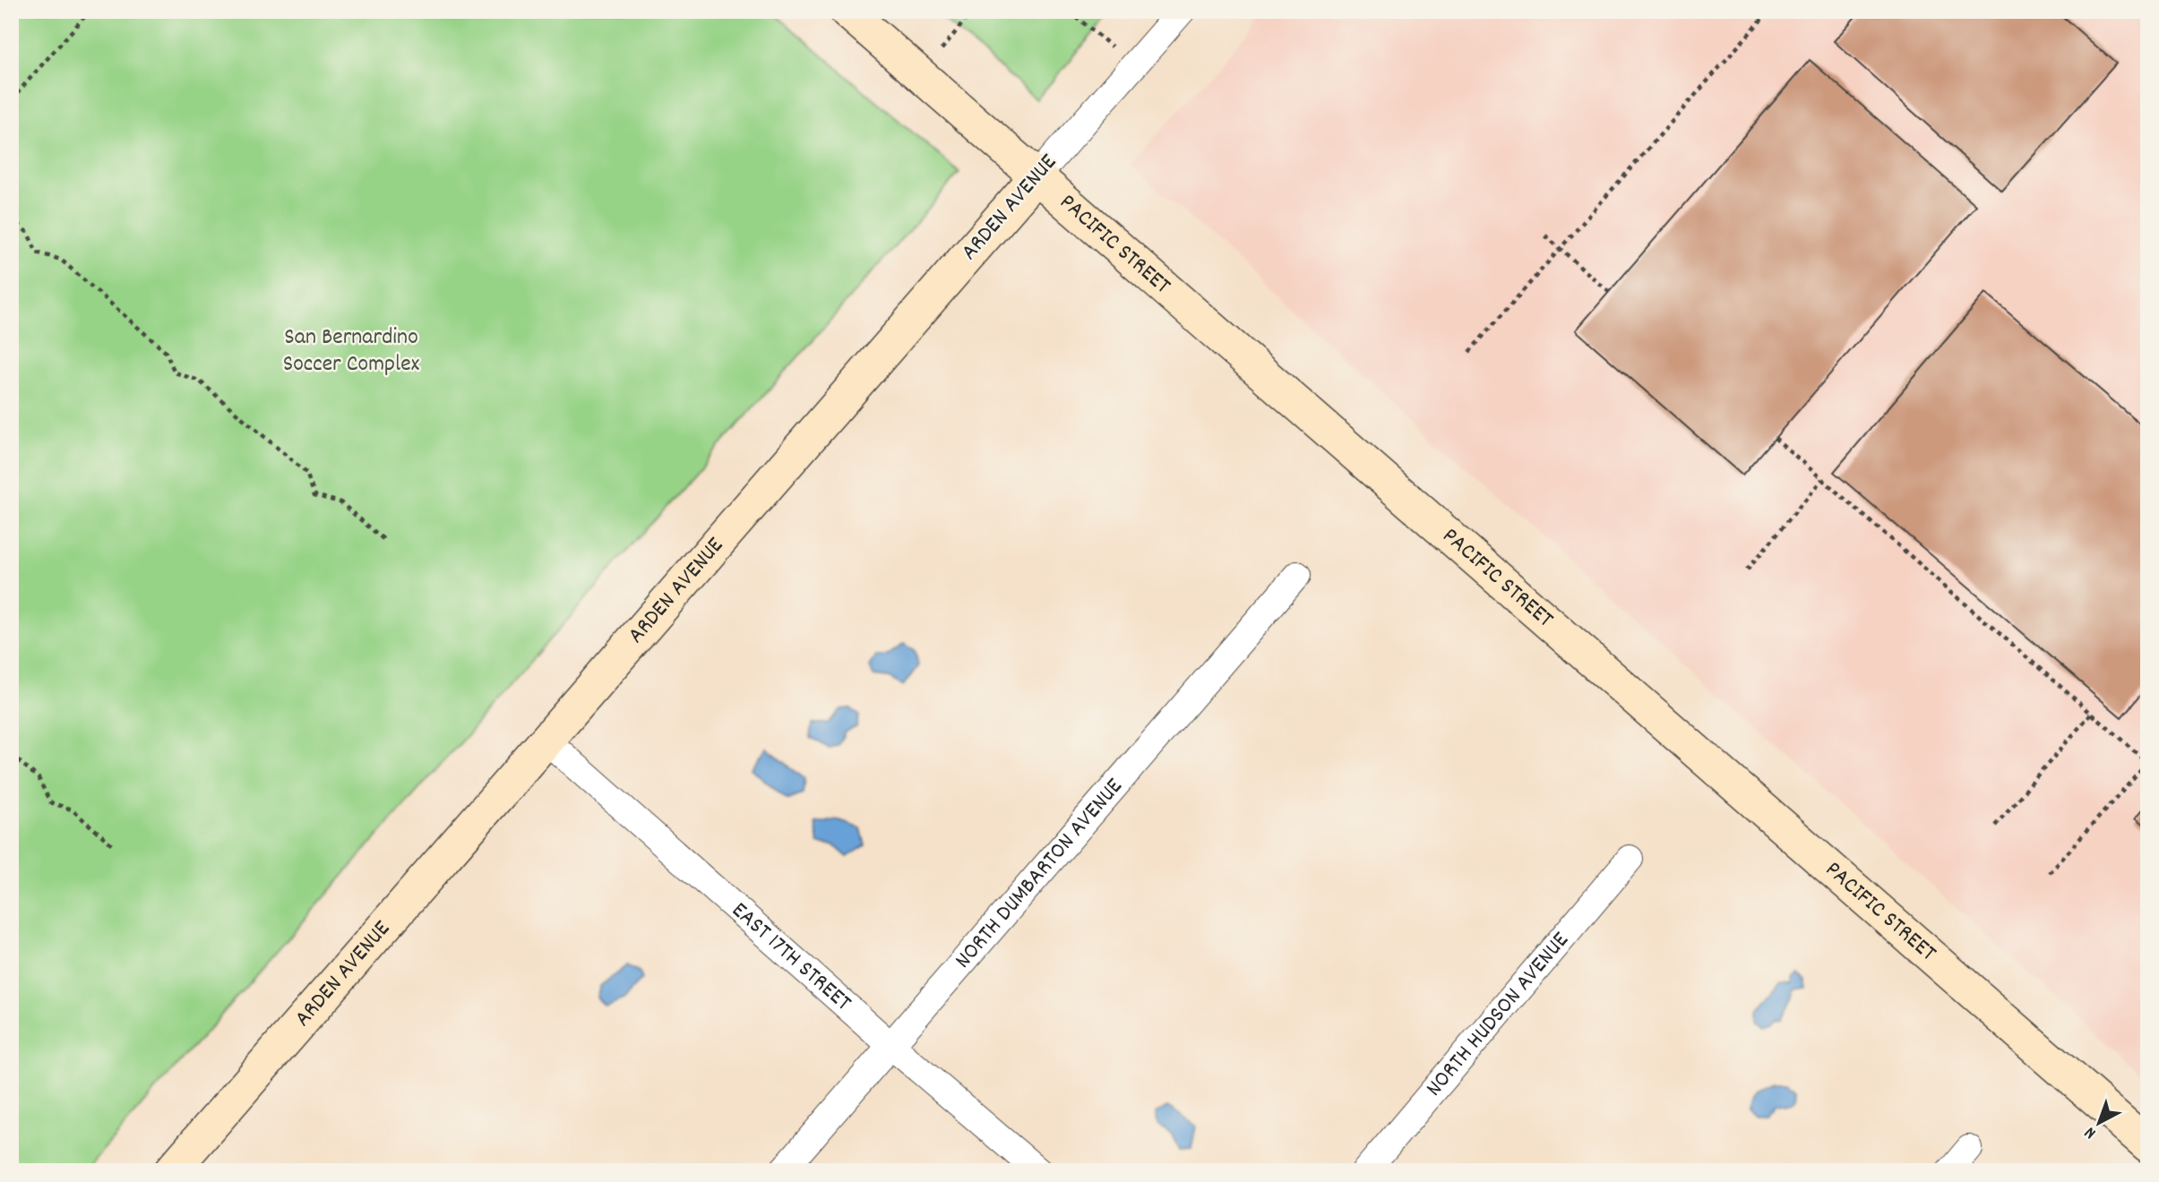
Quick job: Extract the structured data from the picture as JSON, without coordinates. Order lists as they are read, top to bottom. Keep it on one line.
{"streets":{"street":["ARDEN AVENUE","PACIFIC STREET","NORTH DUMBARTON AVENUE","EAST 17TH STREET","NORTH HUDSON AVENUE"]},"crossings":[["ARDEN AVENUE","PACIFIC STREET"],["ARDEN AVENUE","EAST 17TH STREET"],["NORTH DUMBARTON AVENUE","EAST 17TH STREET"]],"parks":["San Bernardino Soccer Complex"],"north":"bottom left"}
